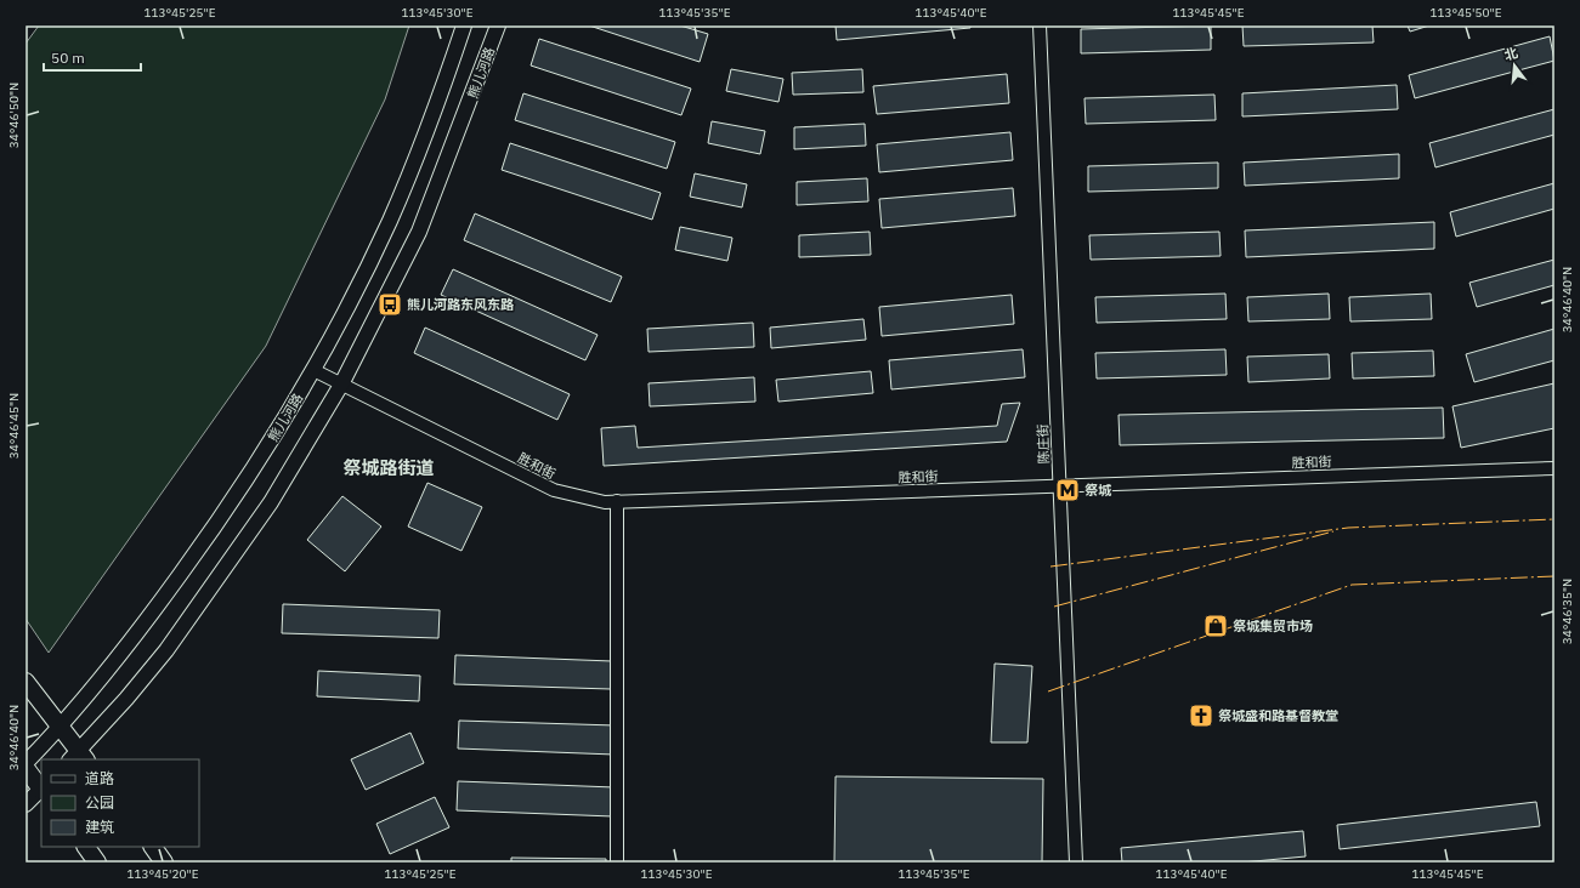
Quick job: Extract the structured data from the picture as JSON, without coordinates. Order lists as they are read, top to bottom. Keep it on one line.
{"streets":{"street":["熊儿河路","陈庄街","胜和街"]},"crossings":[["熊儿河路","胜和街"],["陈庄街","胜和街"]],"districts":["祭城路街道"],"places":{"bus stop":["熊儿河路东风东路"],"metro station":["祭城"],"shop":["祭城集贸市场"],"church":["祭城盛和路基督教堂"]},"legend":["道路","公园","建筑"],"scale_bar":"50 m","north":"top","coordinates":["113°45'25\"E","113°45'30\"E","113°45'35\"E","113°45'40\"E","113°45'45\"E","113°45'50\"E","34°46'50\"N","34°46'40\"N","34°46'45\"N","34°46'35\"N","113°45'20\"E"]}
